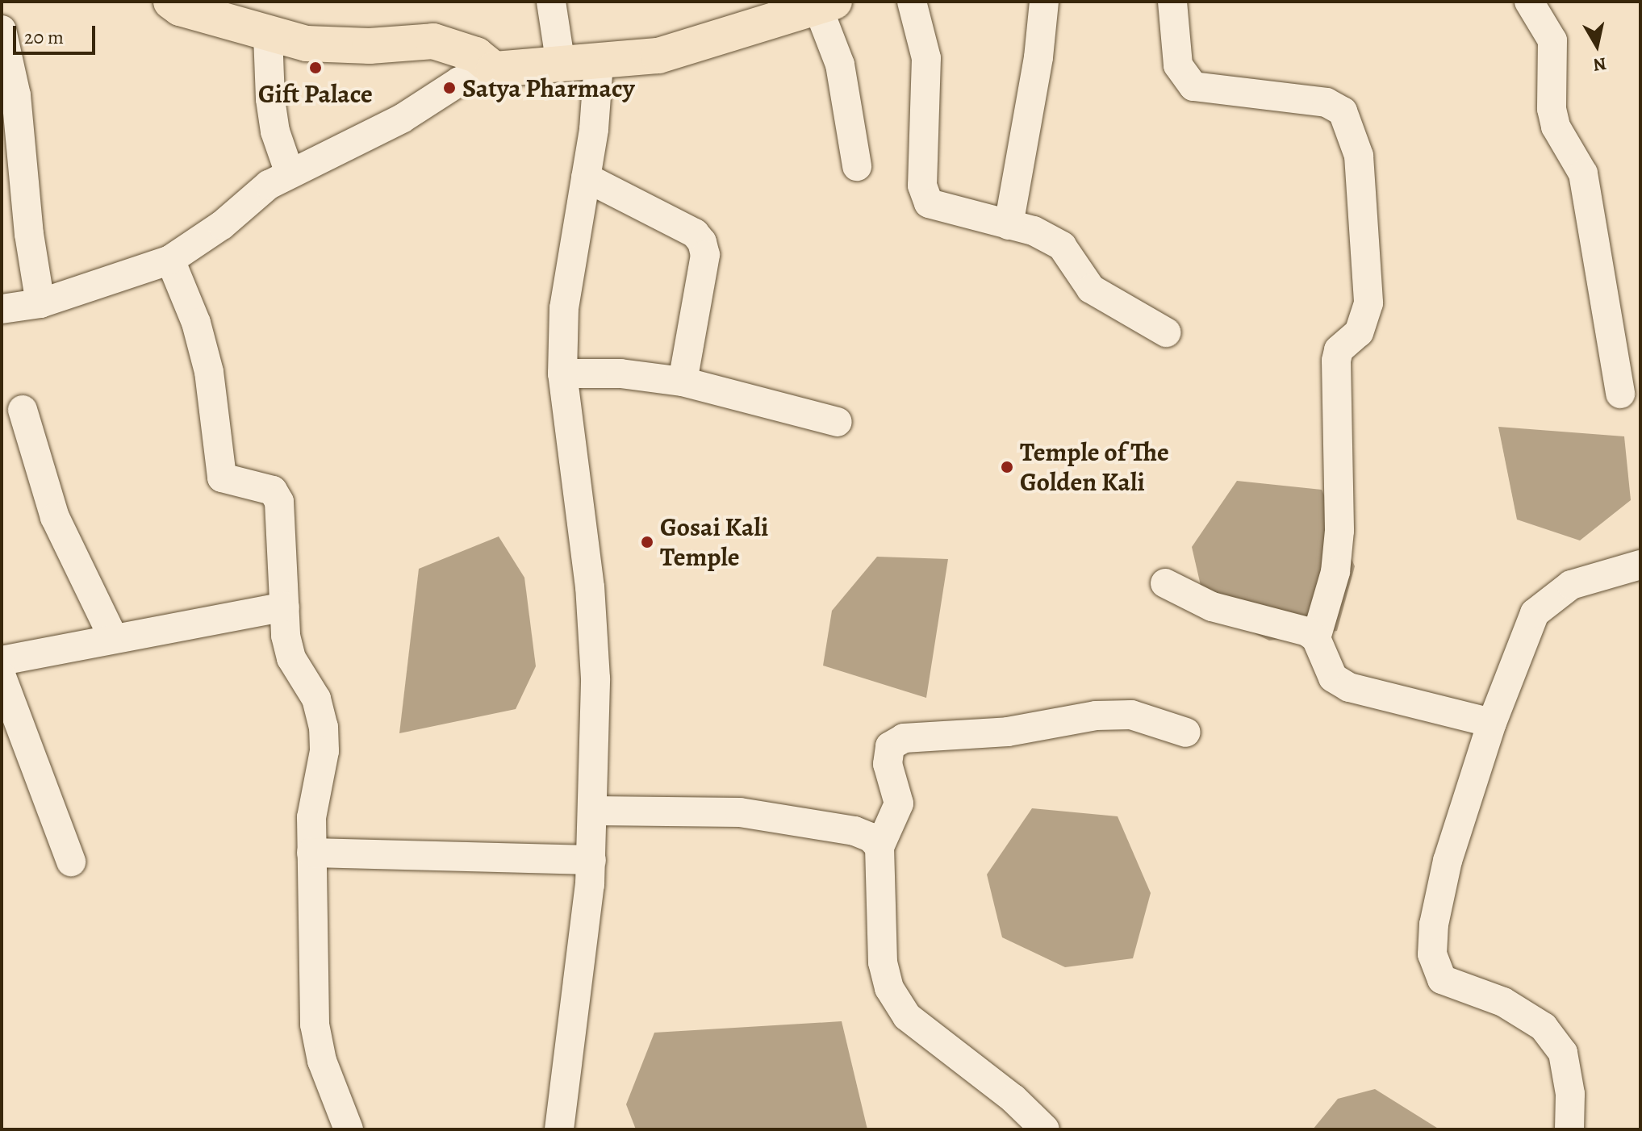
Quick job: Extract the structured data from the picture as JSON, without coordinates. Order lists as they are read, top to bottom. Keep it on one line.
{"places":["Gift Palace","Satya Pharmacy","Temple of The Golden Kali","Gosai Kali Temple"],"scale_bar":"20 m","north":"bottom"}
